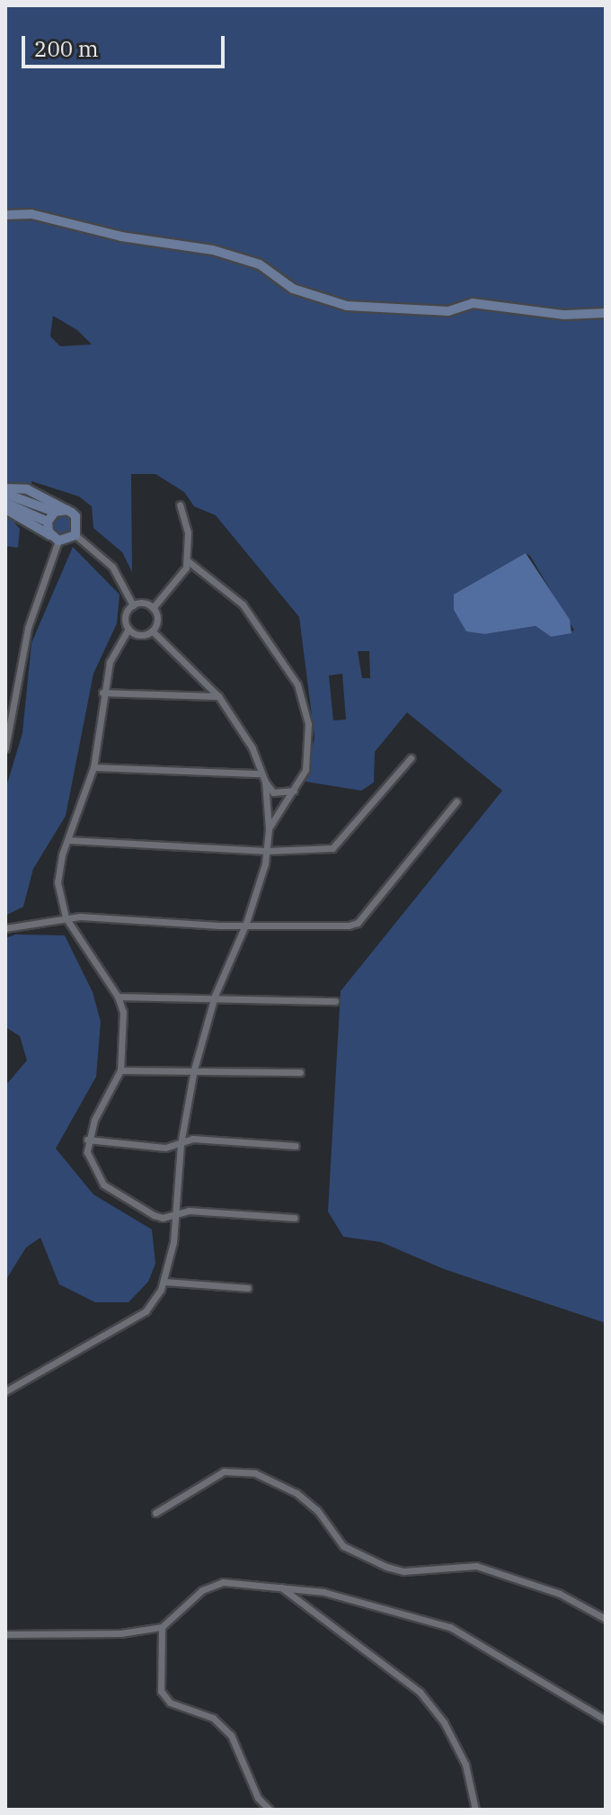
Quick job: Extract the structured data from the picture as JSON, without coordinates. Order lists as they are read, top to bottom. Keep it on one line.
{"scale_bar":"200 m"}
